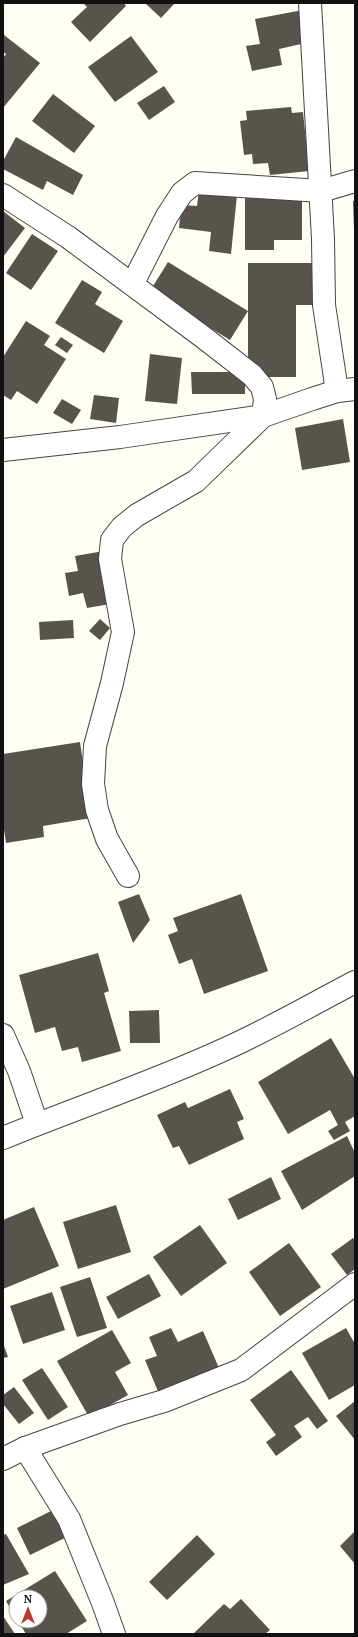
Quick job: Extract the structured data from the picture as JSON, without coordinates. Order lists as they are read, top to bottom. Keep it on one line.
{"north":"top"}
